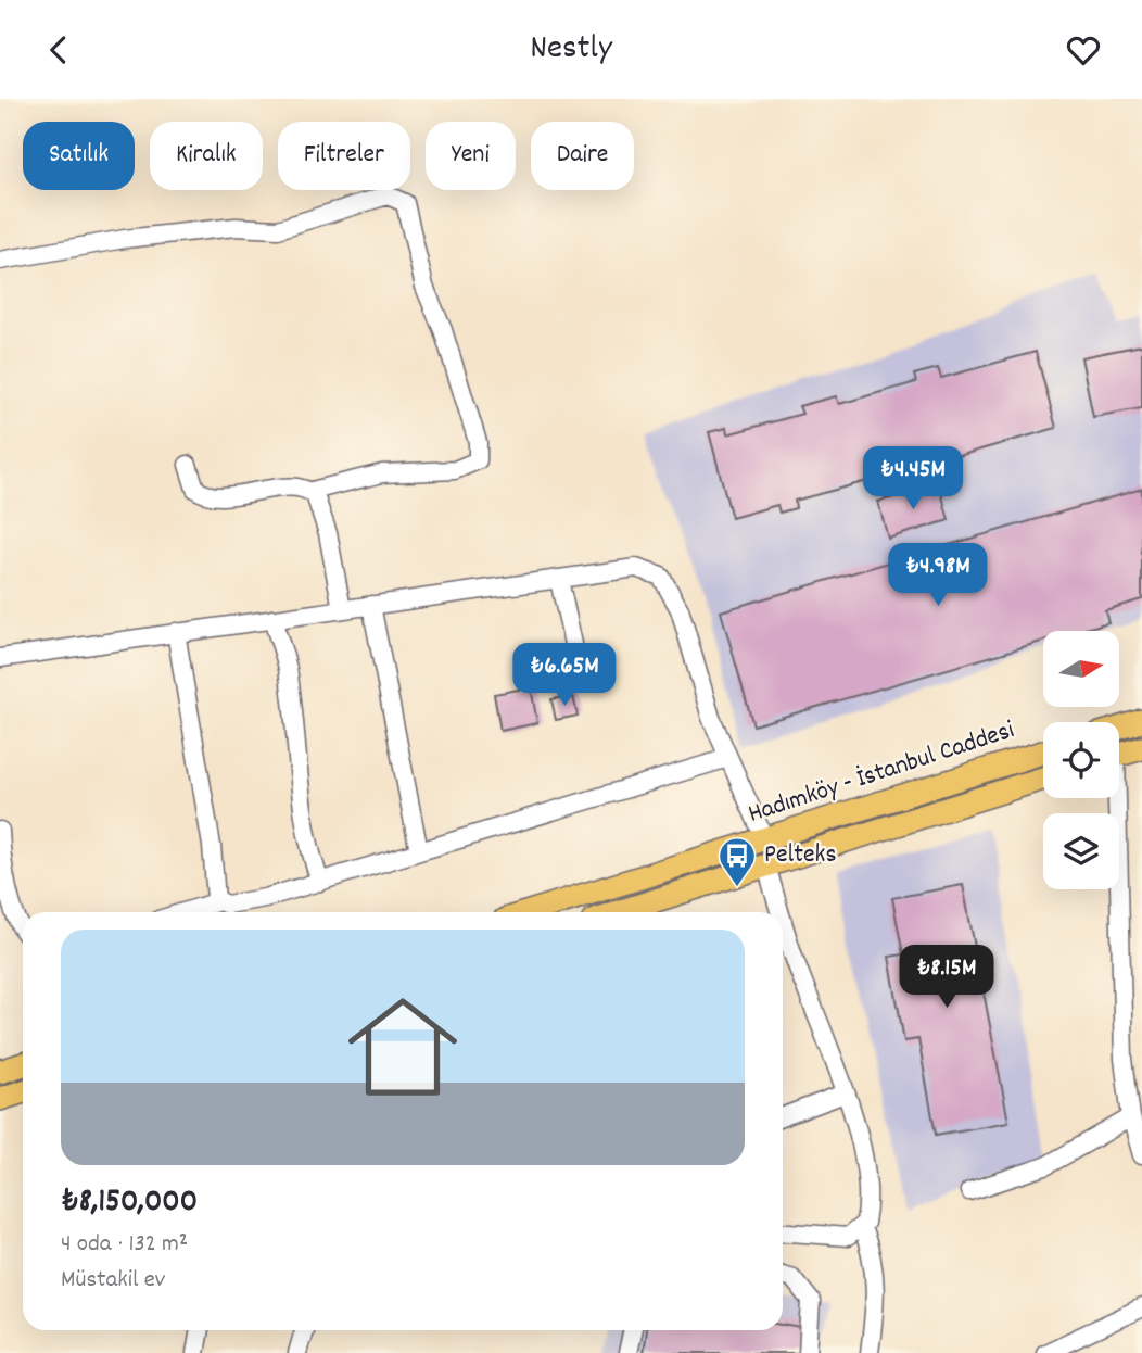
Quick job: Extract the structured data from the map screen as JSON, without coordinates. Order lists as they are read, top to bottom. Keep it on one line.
{"streets":{"main road":["Hadımköy - İstanbul Caddesi"]},"places":{"bus stop":["Pelteks"]},"north":"right","page":{"header":"Nestly","chip":["Satılık","Kiralık","Filtreler","Yeni","Daire"],"price":["₺4.45M","₺4.98M","₺6.65M","₺8.15M"],"list":[{"name":"₺8,150,000","note":"4 oda · 132 m² · Müstakil ev"}]}}
